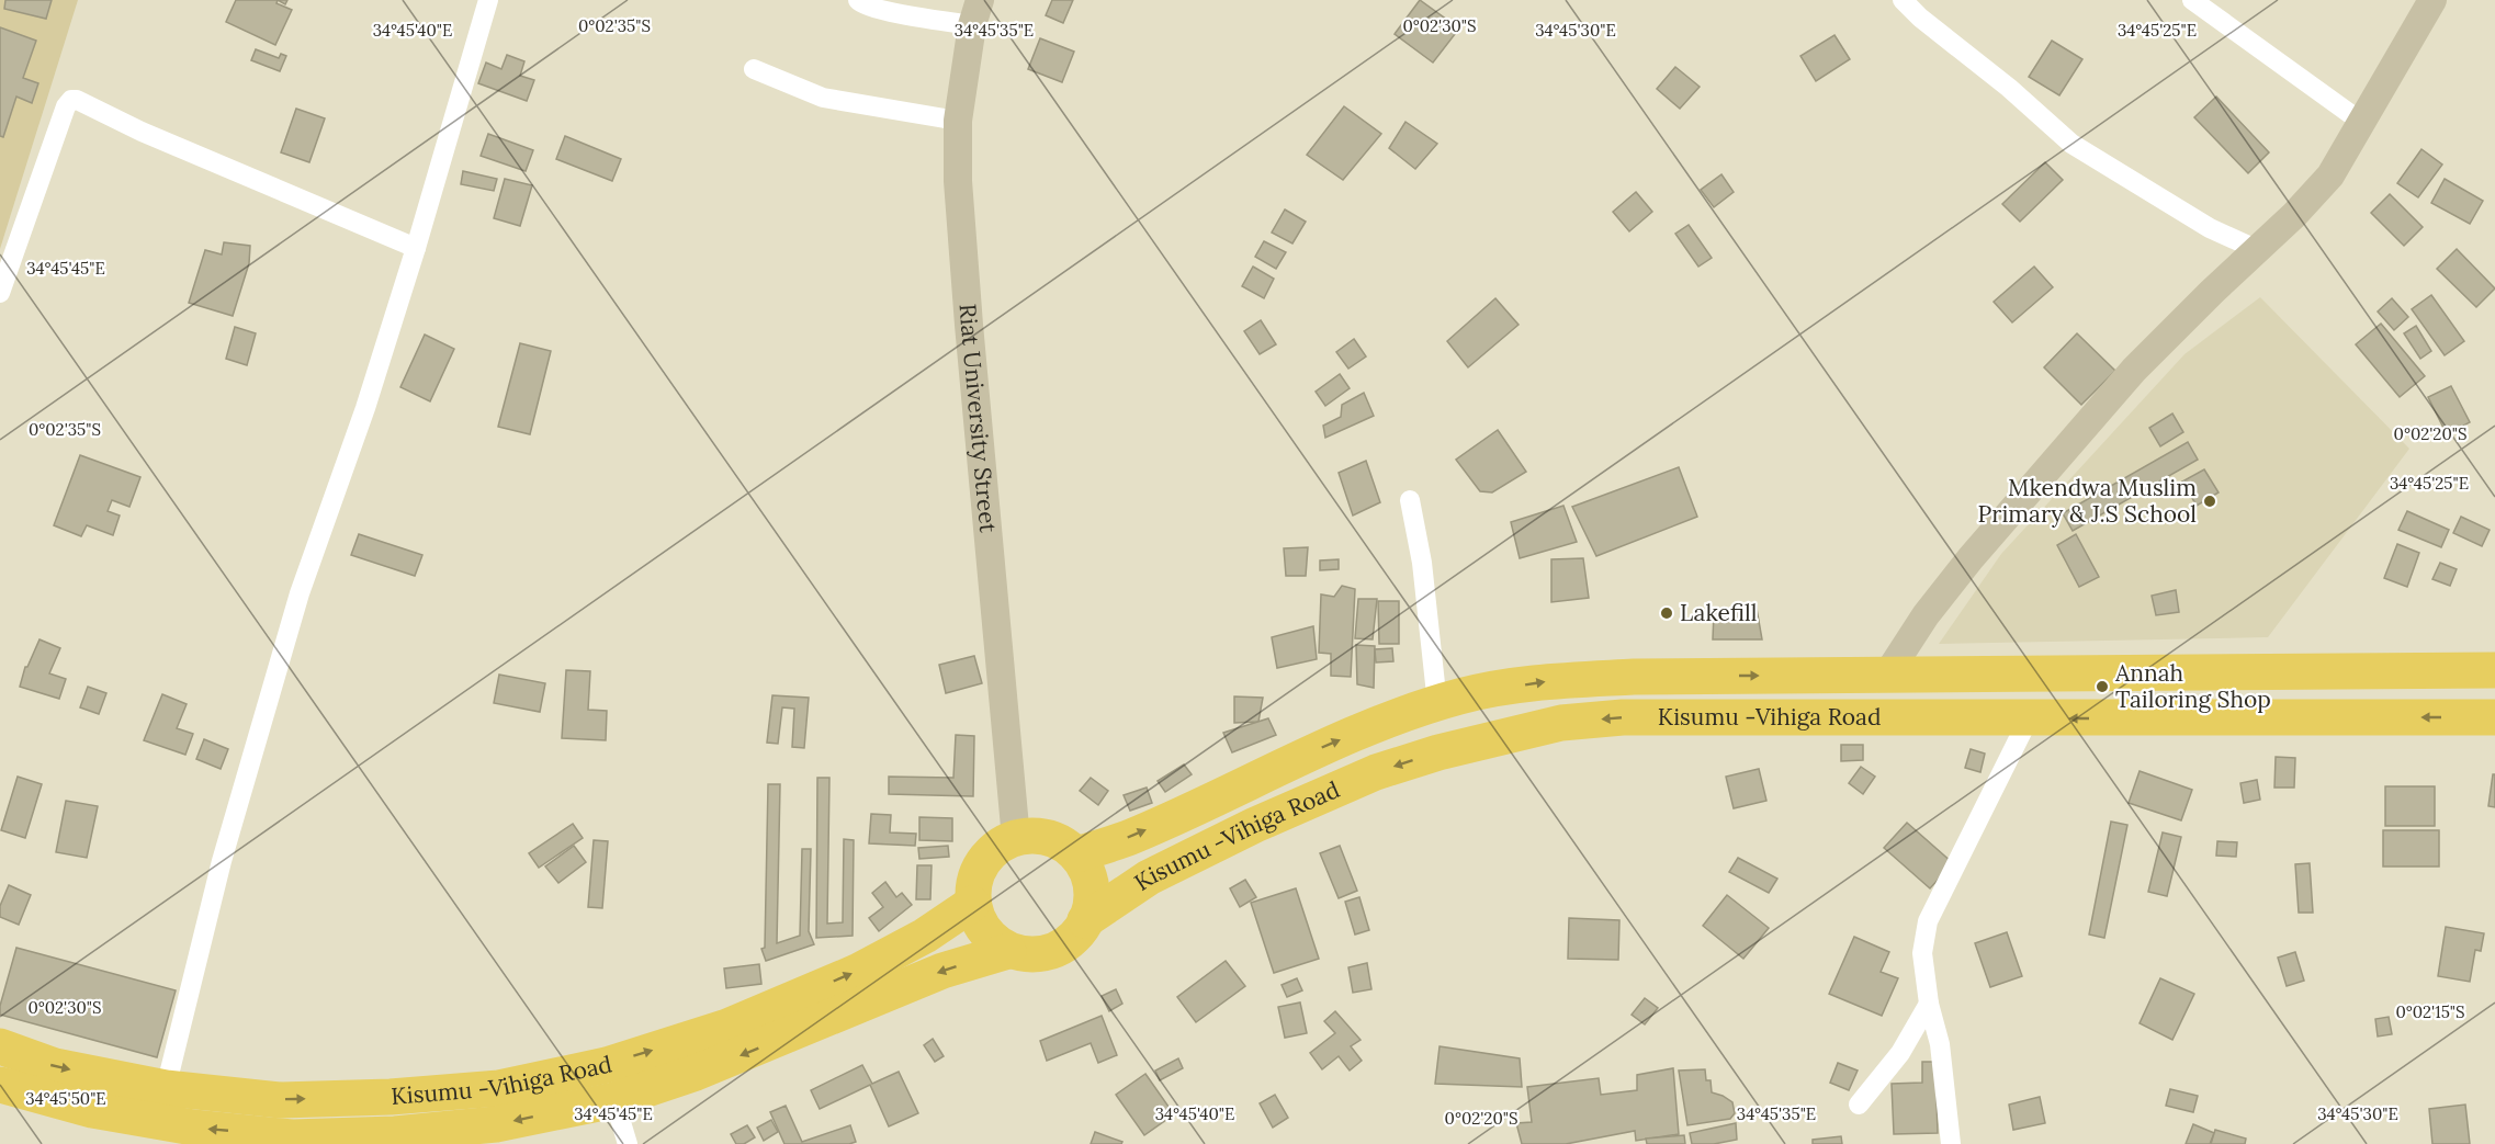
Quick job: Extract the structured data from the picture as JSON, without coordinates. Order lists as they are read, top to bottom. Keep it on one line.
{"streets":{"highway":["Kisumu -Vihiga Road"],"street":["Riat University Street"]},"crossings":[["Riat University Street","Kisumu -Vihiga Road"]],"places":["Mkendwa Muslim Primary & J.S School","Lakefill","Annah Tailoring Shop"],"coordinates":["0°02'30\"S","0°02'35\"S","34°45'40\"E","34°45'35\"E","34°45'25\"E","34°45'30\"E","34°45'45\"E","0°02'20\"S","0°02'15\"S","34°45'50\"E"]}
